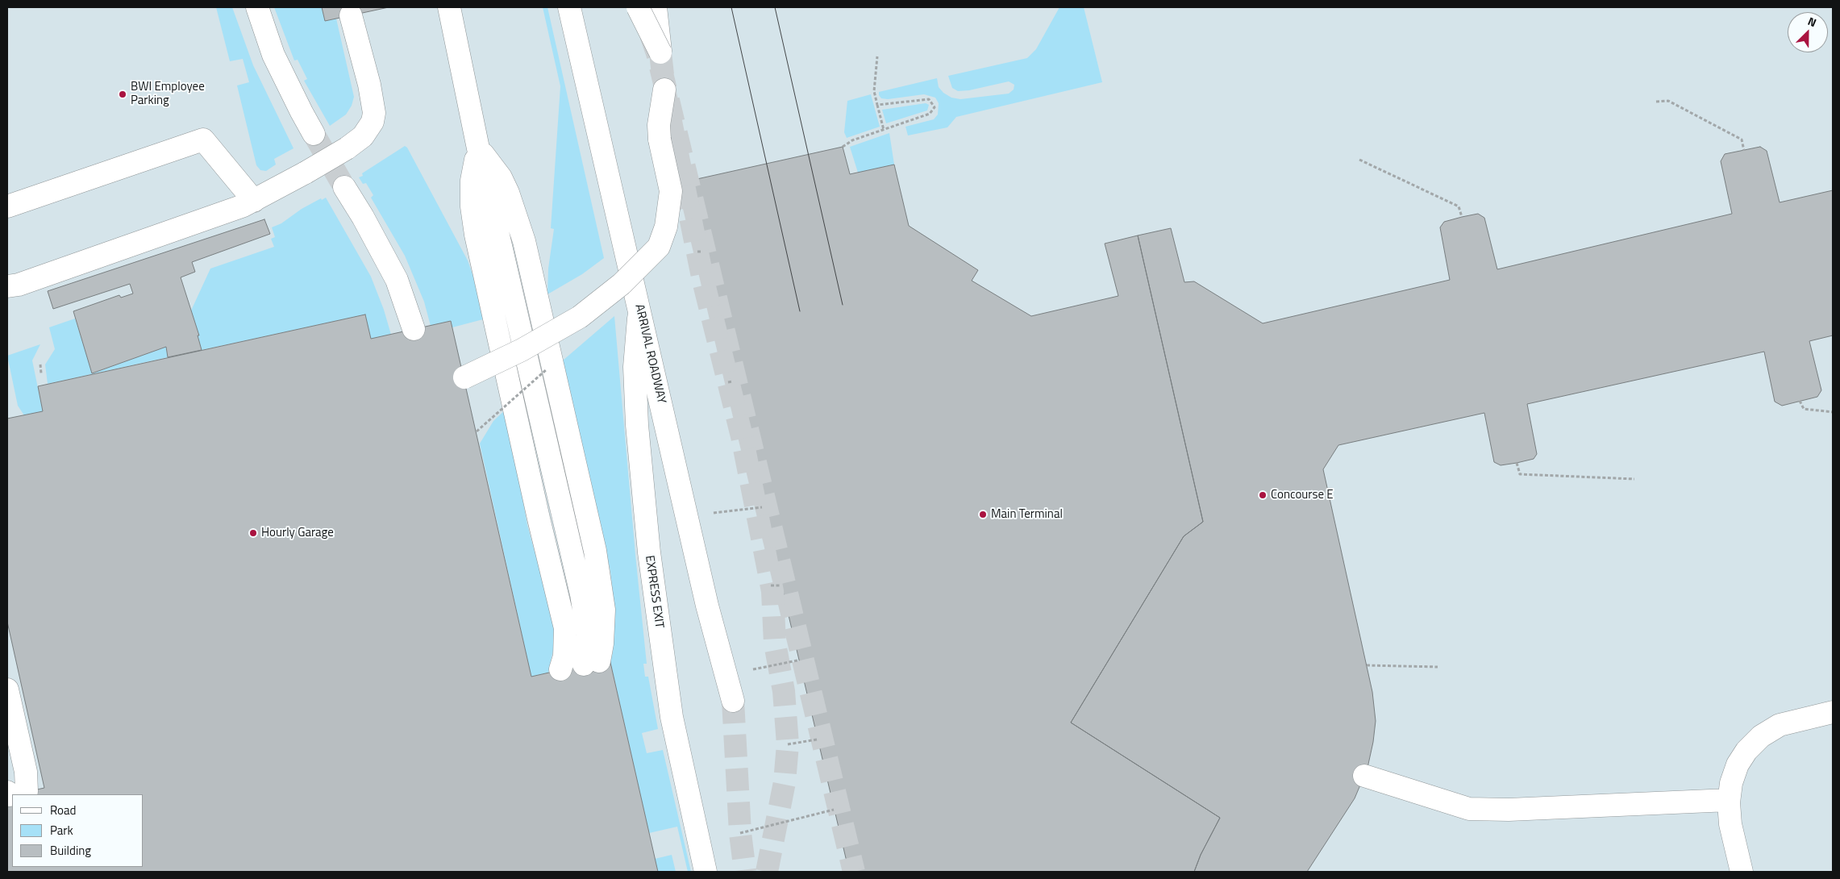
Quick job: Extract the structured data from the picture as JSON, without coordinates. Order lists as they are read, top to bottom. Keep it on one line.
{"streets":{"main road":["ARRIVAL ROADWAY","EXPRESS EXIT"]},"crossings":[["ARRIVAL ROADWAY","EXPRESS EXIT"]],"places":["BWI Employee Parking","Concourse E","Main Terminal","Hourly Garage"],"legend":["Road","Park","Building"],"north":"top right"}
